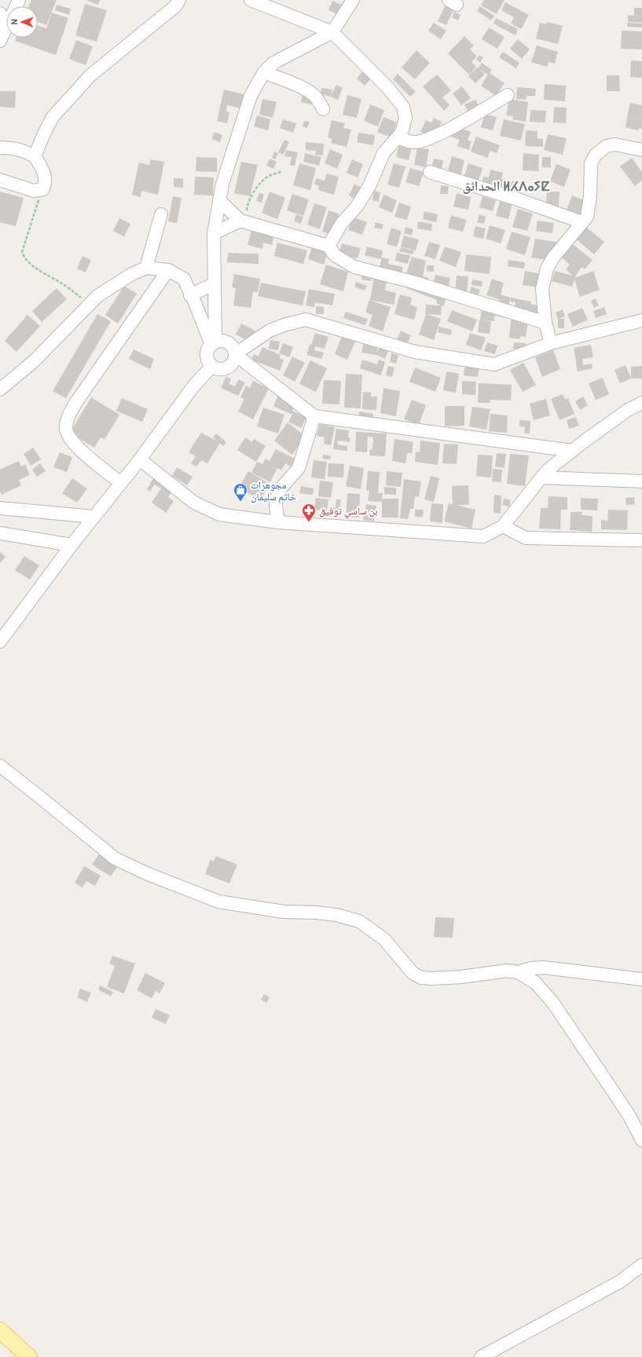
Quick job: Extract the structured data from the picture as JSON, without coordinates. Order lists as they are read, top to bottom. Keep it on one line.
{"districts":["الحدائق ⵍⵃⴷⴰⵢⵇ"],"places":{"shop":["مجوهرات خاتم سليمان"],"pharmacy":["بن ساسي توفيق"]},"north":"left"}
